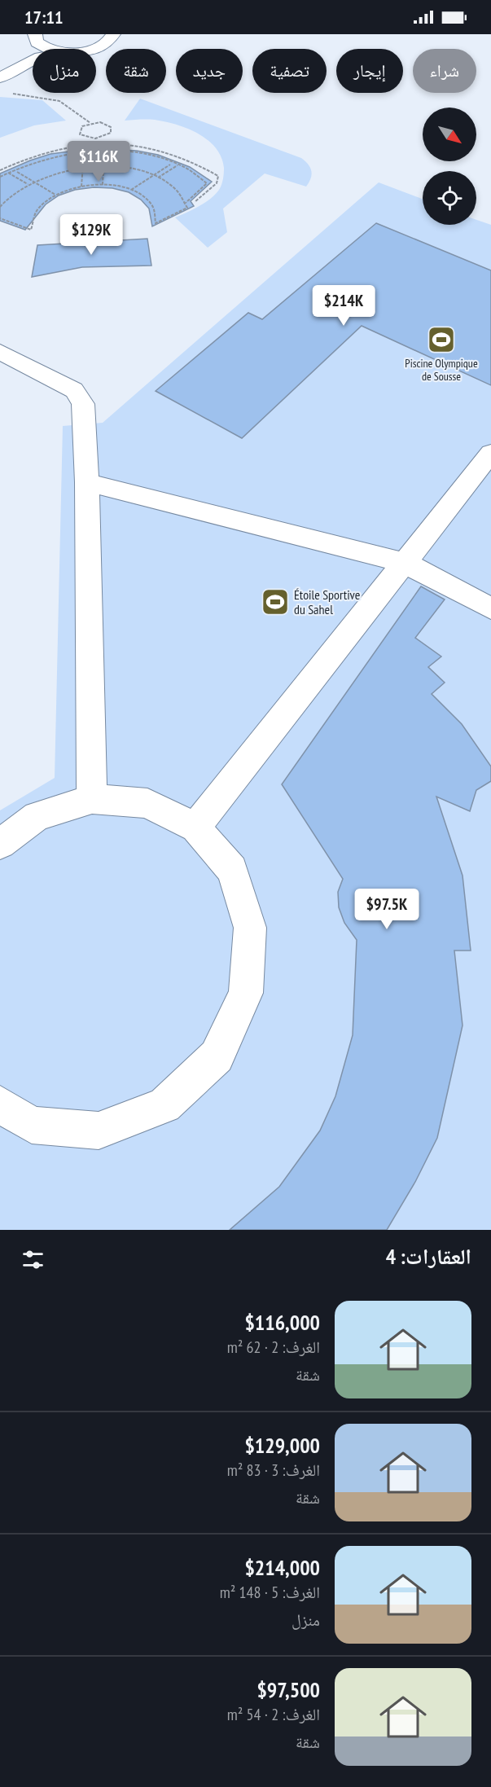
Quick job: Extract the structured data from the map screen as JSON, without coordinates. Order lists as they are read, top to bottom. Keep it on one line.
{"places":{"sports":["Piscine Olympique de Sousse","Étoile Sportive du Sahel"]},"north":"bottom right","page":{"status":"17:11","chip":["شراء","إيجار","تصفية","جديد","شقة","منزل"],"price":["$116K","$129K","$214K","$97.5K"],"heading":"العقارات: 4","list":[{"name":"$116,000","note":"الغرف: 2 · 62 m² · شقة"},{"name":"$129,000","note":"الغرف: 3 · 83 m² · شقة"},{"name":"$214,000","note":"الغرف: 5 · 148 m² · منزل"},{"name":"$97,500","note":"الغرف: 2 · 54 m² · شقة"}]}}
